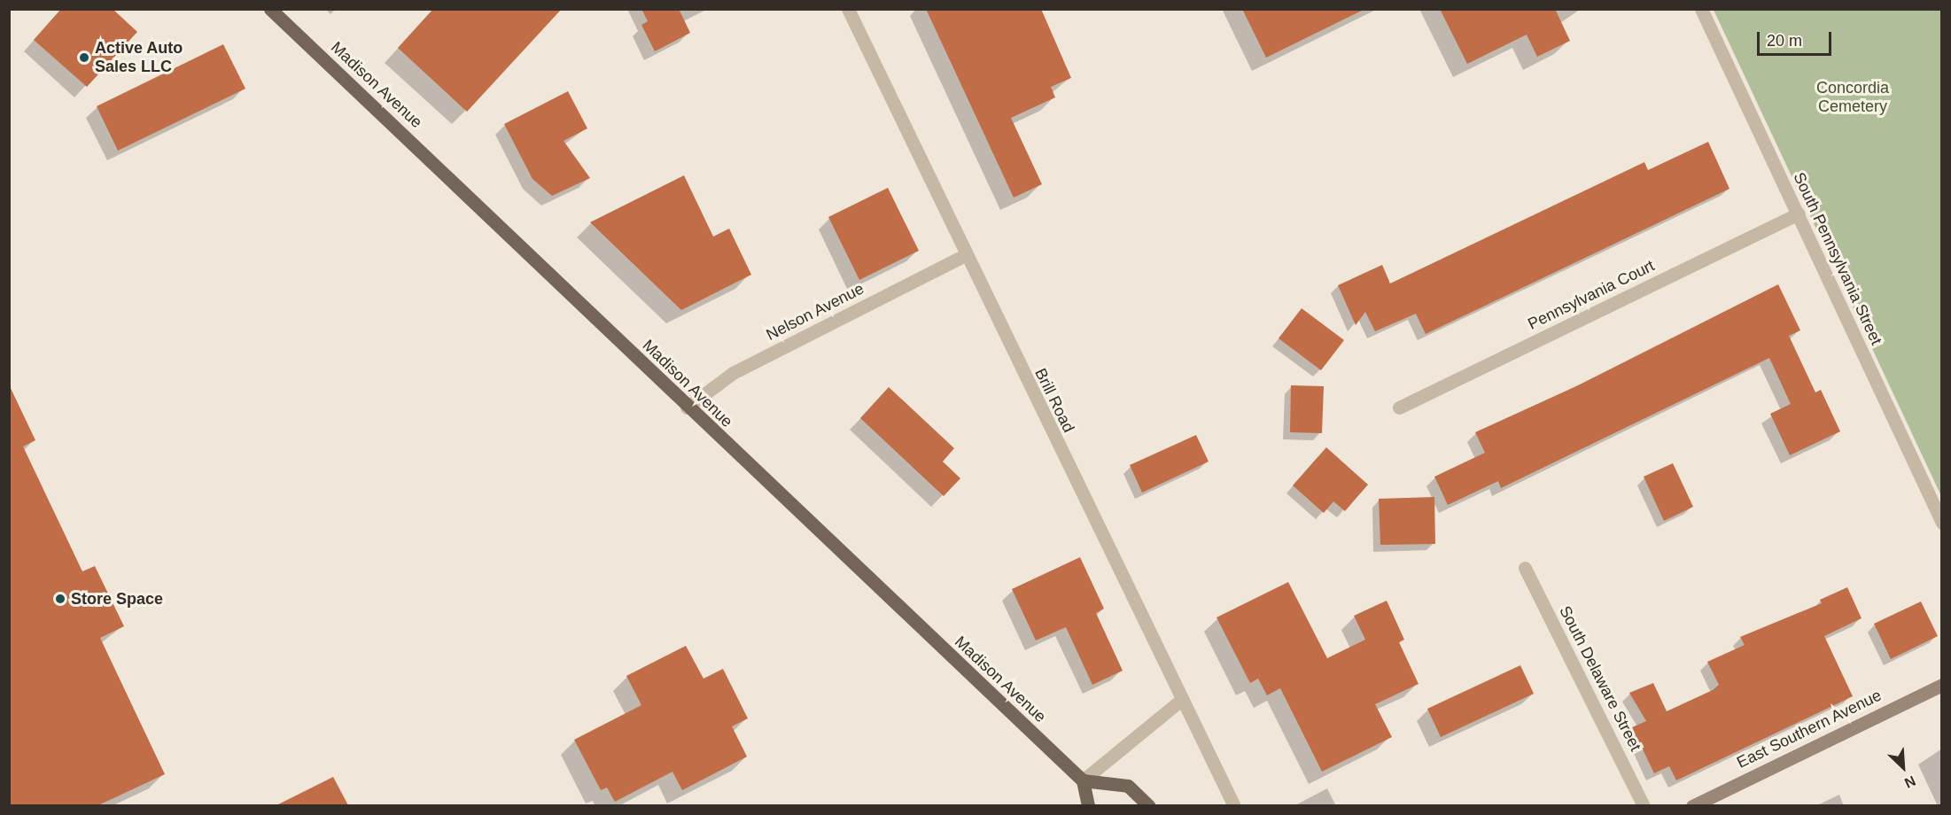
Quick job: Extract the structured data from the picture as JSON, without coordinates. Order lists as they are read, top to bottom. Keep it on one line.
{"streets":{"main road":["Madison Avenue"],"street":["South Pennsylvania Street","Pennsylvania Court","Nelson Avenue","Brill Road","South Delaware Street","East Southern Avenue"]},"crossings":[["Madison Avenue","Nelson Avenue"],["South Pennsylvania Street","Pennsylvania Court"],["Nelson Avenue","Brill Road"]],"parks":["Concordia Cemetery"],"places":["Active Auto Sales LLC","Store Space"],"scale_bar":"20 m","north":"bottom right"}
